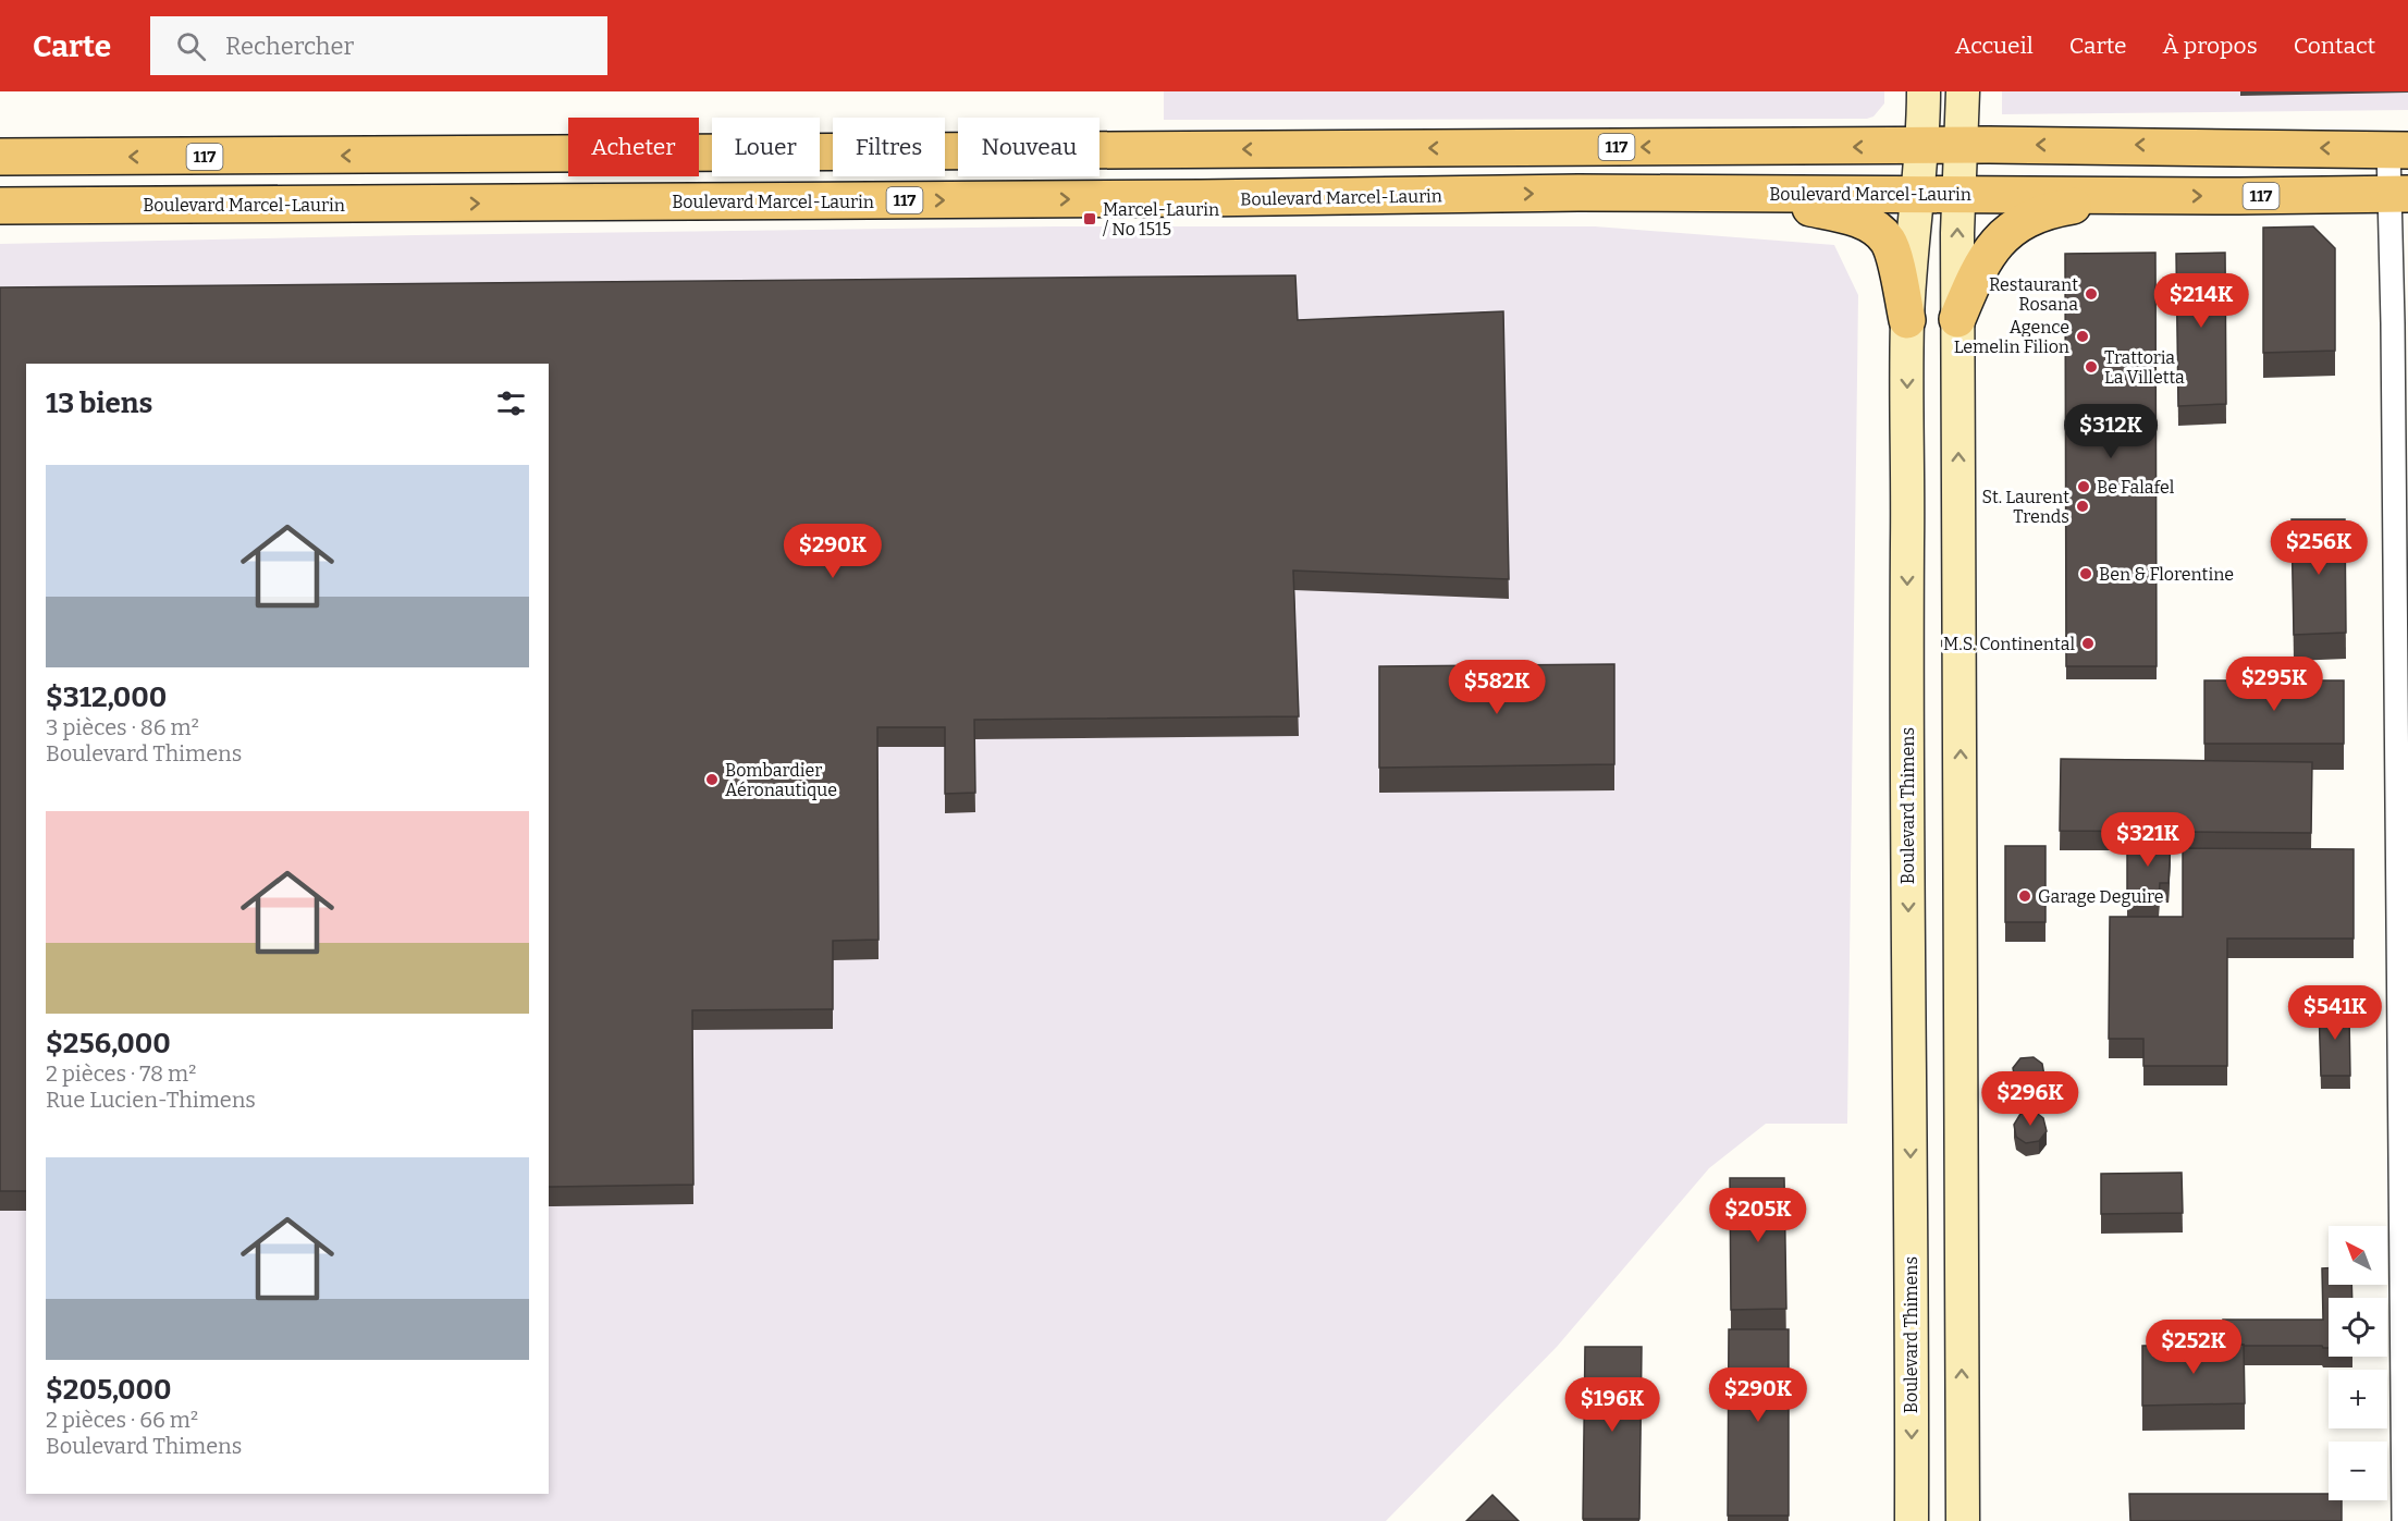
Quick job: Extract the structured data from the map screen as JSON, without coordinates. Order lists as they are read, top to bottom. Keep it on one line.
{"streets":{"main road":["117","Boulevard Marcel-Laurin"],"street":["Boulevard Thimens"]},"crossings":[["117","Boulevard Thimens"],["Boulevard Marcel-Laurin","Boulevard Thimens"]],"places":{"transit":["Marcel-Laurin / No 1515"],"other":["Restaurant Rosana","Agence Lemelin Filion","Trattoria La Villetta","Be Falafel","St. Laurent Trends","Ben & Florentine","M.S. Continental","Bombardier Aéronautique","Garage Deguire"]},"north":"top left","page":{"header":"Carte","search":"Rechercher","nav":["Accueil","Carte","À propos","Contact"],"chip":["Acheter","Louer","Filtres","Nouveau"],"price":["$214K","$312K","$256K","$290K","$295K","$582K","$321K","$541K","$296K","$205K","$252K","$290K","$196K"],"heading":"13 biens","list":[{"name":"$312,000","note":"3 pièces · 86 m² · Boulevard Thimens"},{"name":"$256,000","note":"2 pièces · 78 m² · Rue Lucien-Thimens"},{"name":"$205,000","note":"2 pièces · 66 m² · Boulevard Thimens"}],"map_buttons":["+","−"]}}
